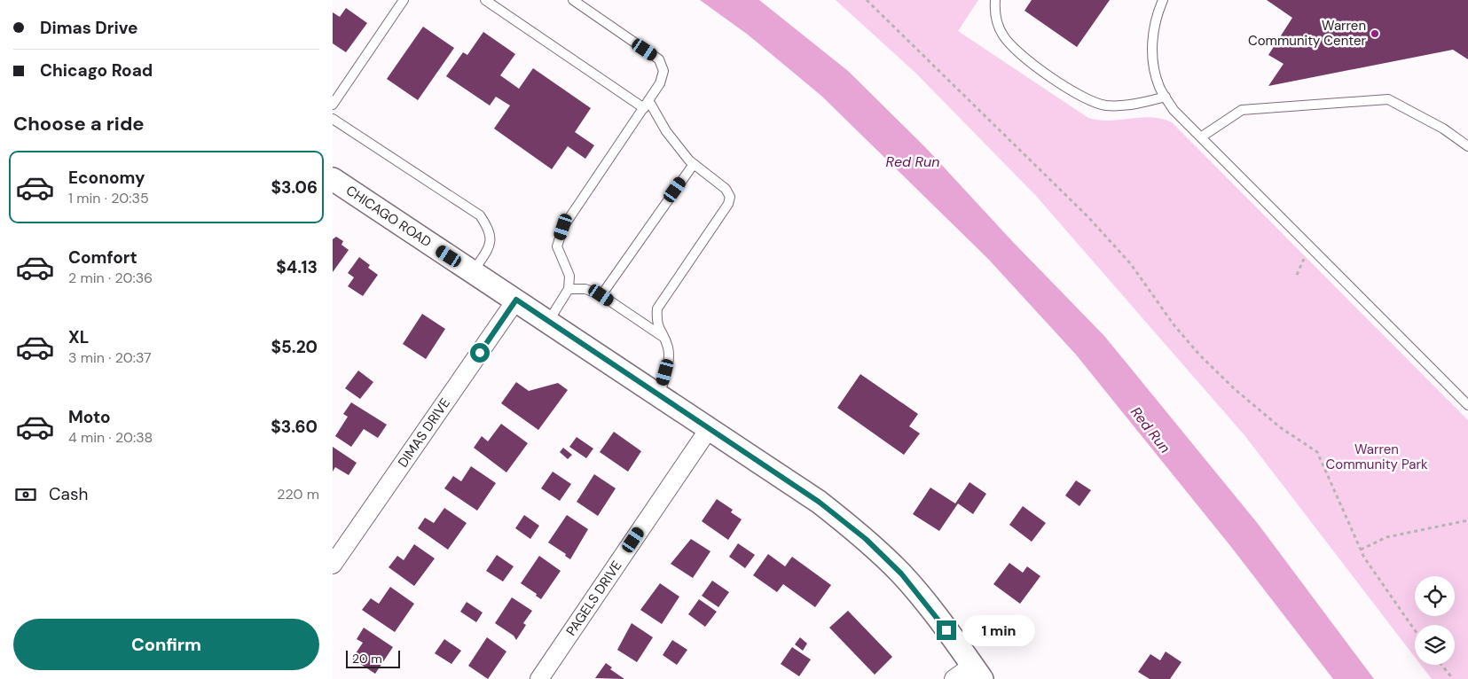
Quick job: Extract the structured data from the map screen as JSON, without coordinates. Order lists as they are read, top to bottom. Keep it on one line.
{"streets":{"street":["CHICAGO ROAD","DIMAS DRIVE","PAGELS DRIVE"]},"crossings":[["CHICAGO ROAD","DIMAS DRIVE"],["CHICAGO ROAD","PAGELS DRIVE"]],"water":["Red Run"],"parks":["Warren Community Park"],"places":["Warren Community Center"],"scale_bar":"20 m","page":{"banner":["Dimas Drive","Chicago Road"],"heading":"Choose a ride","list":[{"name":"Economy","note":"1 min · 20:35","value":"$3.06"},{"name":"Comfort","note":"2 min · 20:36","value":"$4.13"},{"name":"XL","note":"3 min · 20:37","value":"$5.20"},{"name":"Moto","note":"4 min · 20:38","value":"$3.60"}],"pay":["Cash","220 m"],"buttons":"Confirm","bubble":"1 min","scale":"20 m"}}
